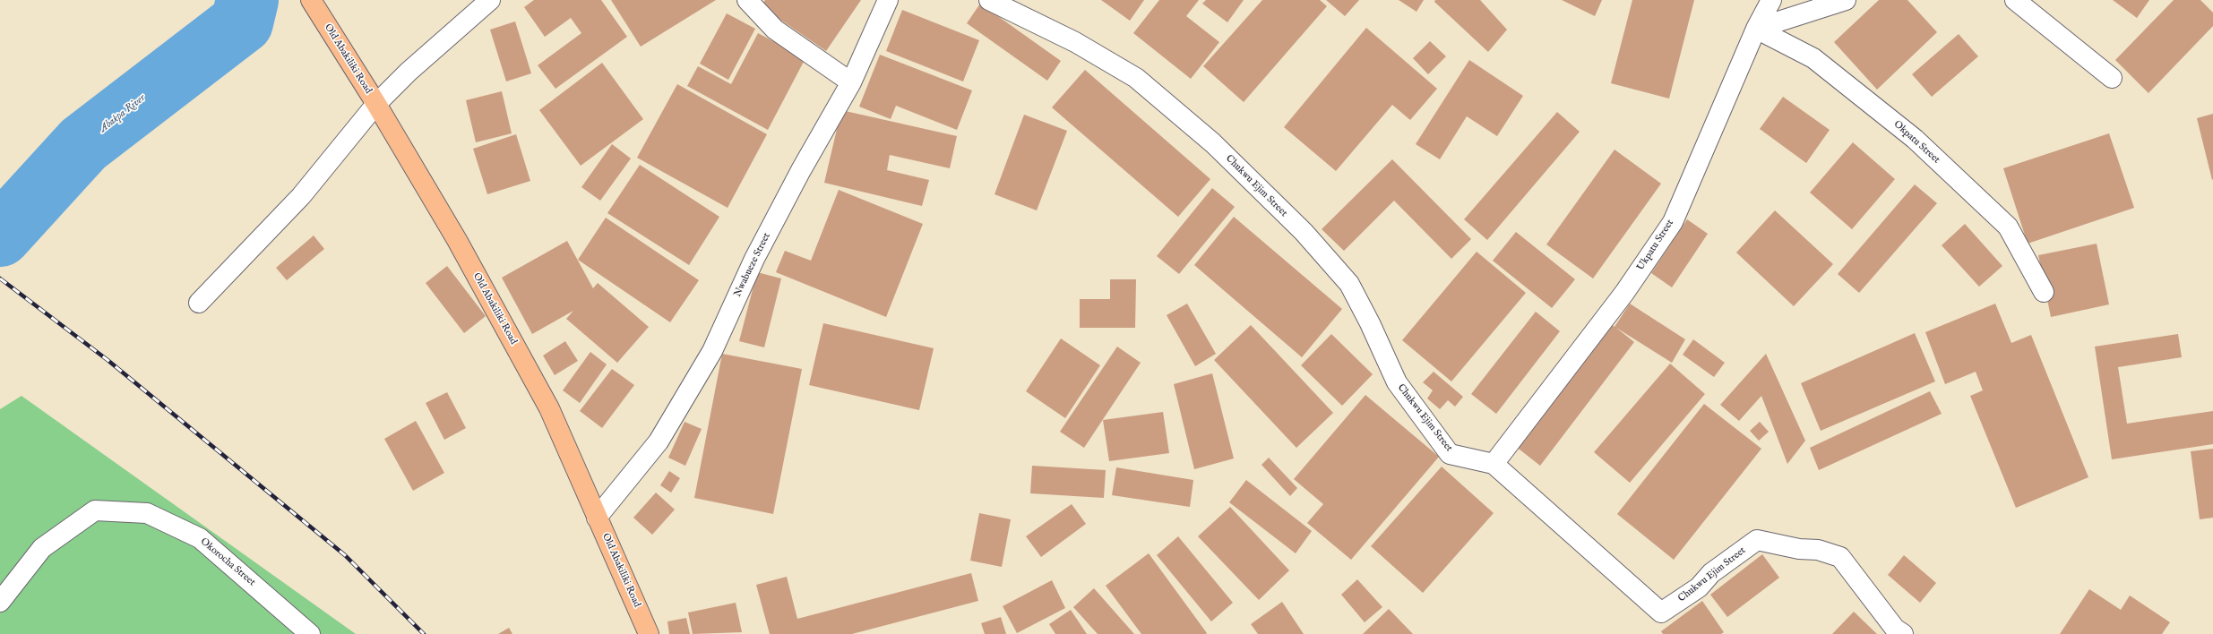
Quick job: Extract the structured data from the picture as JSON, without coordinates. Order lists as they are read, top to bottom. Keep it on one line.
{"streets":{"main road":["Old Abakiliki Road"],"street":["Okpatu Street","Chukwu Ejim Street","Ukpatu Street","Nwabueze Street","Okorocha Street"]},"crossings":[["Old Abakiliki Road","Nwabueze Street"],["Okpatu Street","Ukpatu Street"],["Chukwu Ejim Street","Ukpatu Street"]],"water":["Abakpa River"]}
